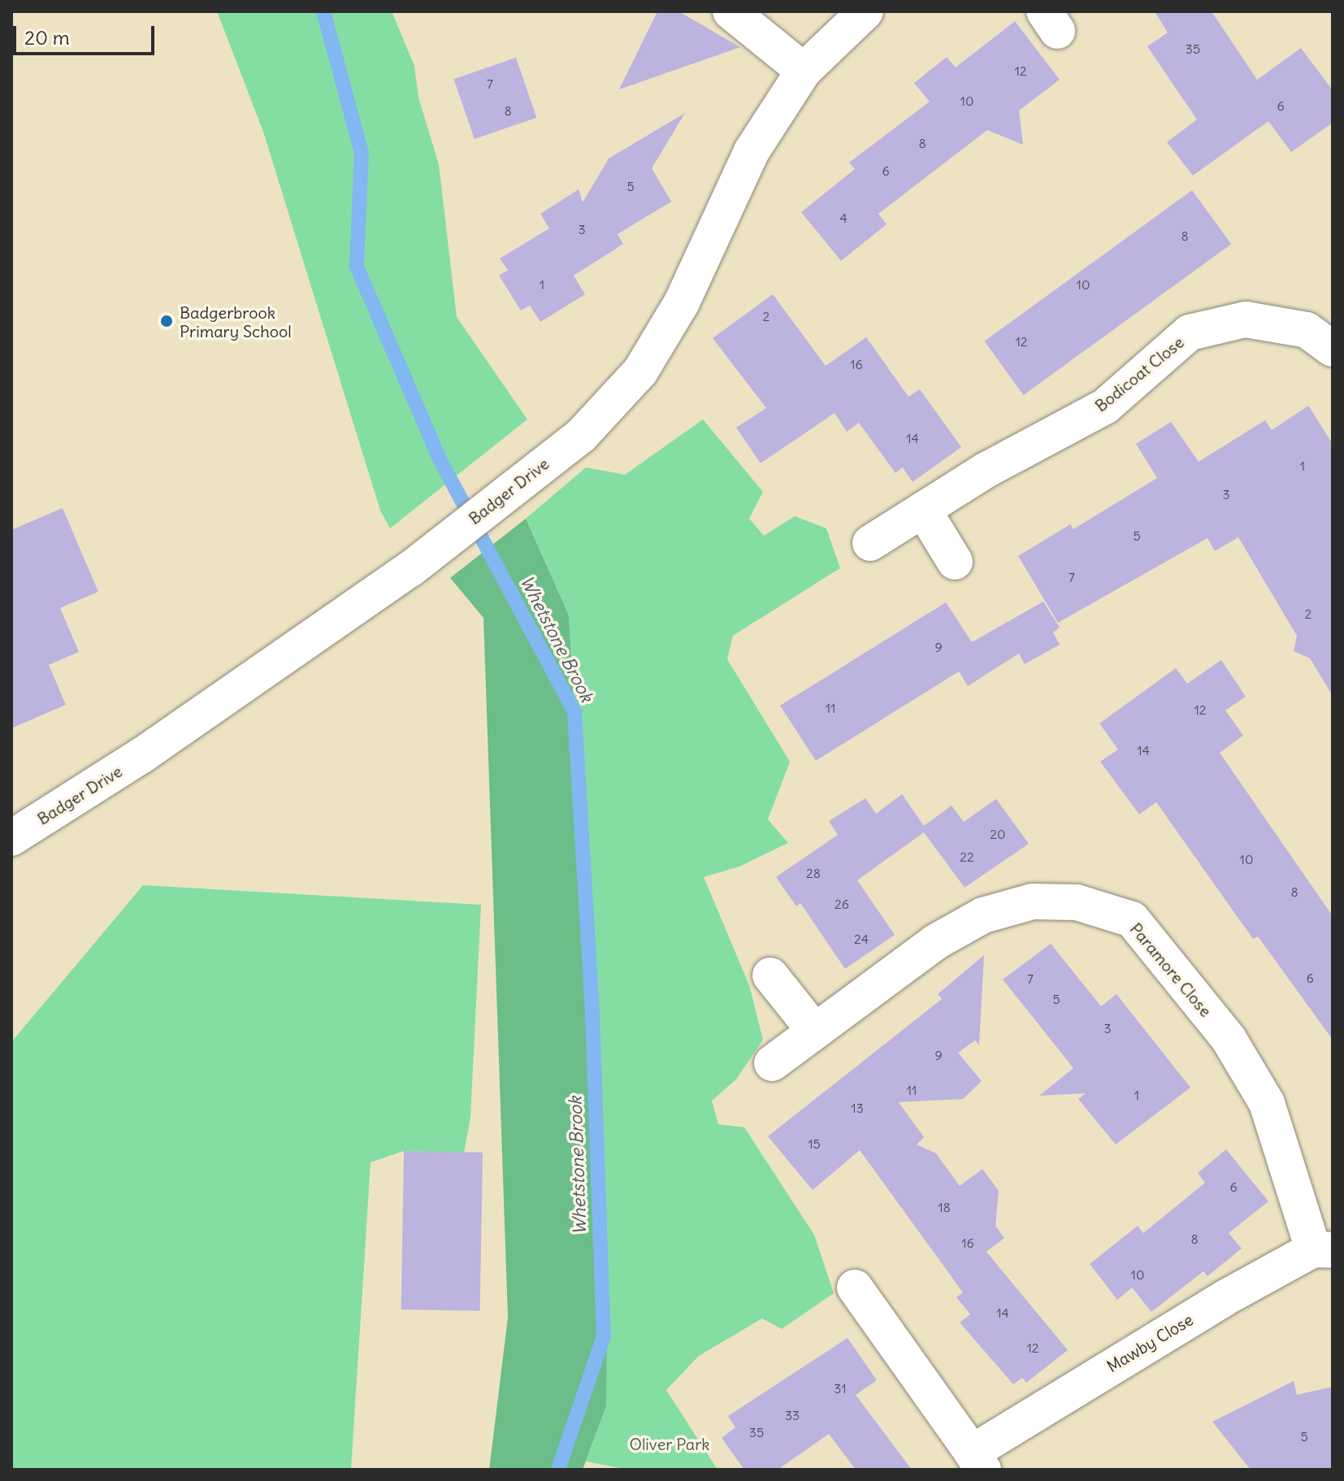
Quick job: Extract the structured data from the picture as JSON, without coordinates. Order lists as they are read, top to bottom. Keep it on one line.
{"streets":{"street":["Bodicoat Close","Badger Drive","Paramore Close","Mawby Close"]},"crossings":[["Paramore Close","Mawby Close"]],"water":["Whetstone Brook"],"parks":["Oliver Park"],"places":["Badgerbrook Primary School"],"house_numbers":["35","12","7","10","6","8","8","6","5","4","3","8","1","10","2","12","16","14","1","3","5","7","2","9","11","12","14","20","22","10","28","8","26","24","6","7","5","3","9","11","1","13","15","6","18","8","16","10","14","12","31","33","35","5"],"scale_bar":"20 m"}
